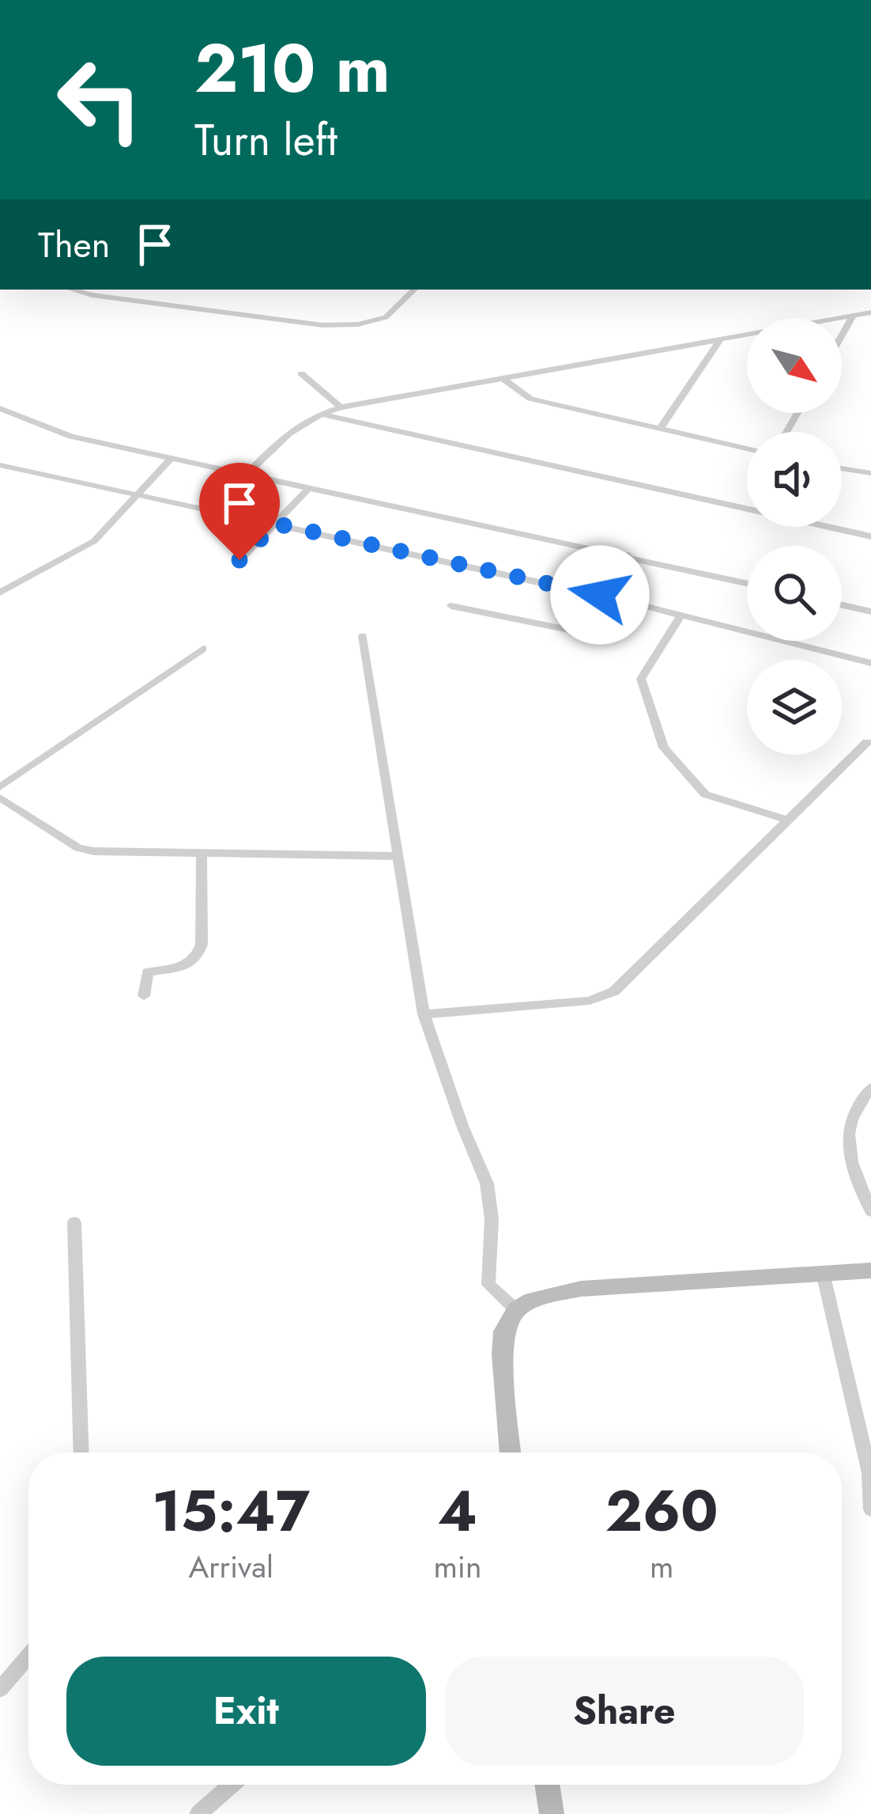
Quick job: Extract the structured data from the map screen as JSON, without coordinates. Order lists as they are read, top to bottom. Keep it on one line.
{"north":"bottom right","page":{"turn":["210 m","Turn left"],"then":"Then","eta":["15:47","Arrival","4","min","260","m"],"buttons":["Exit","Share"]}}
